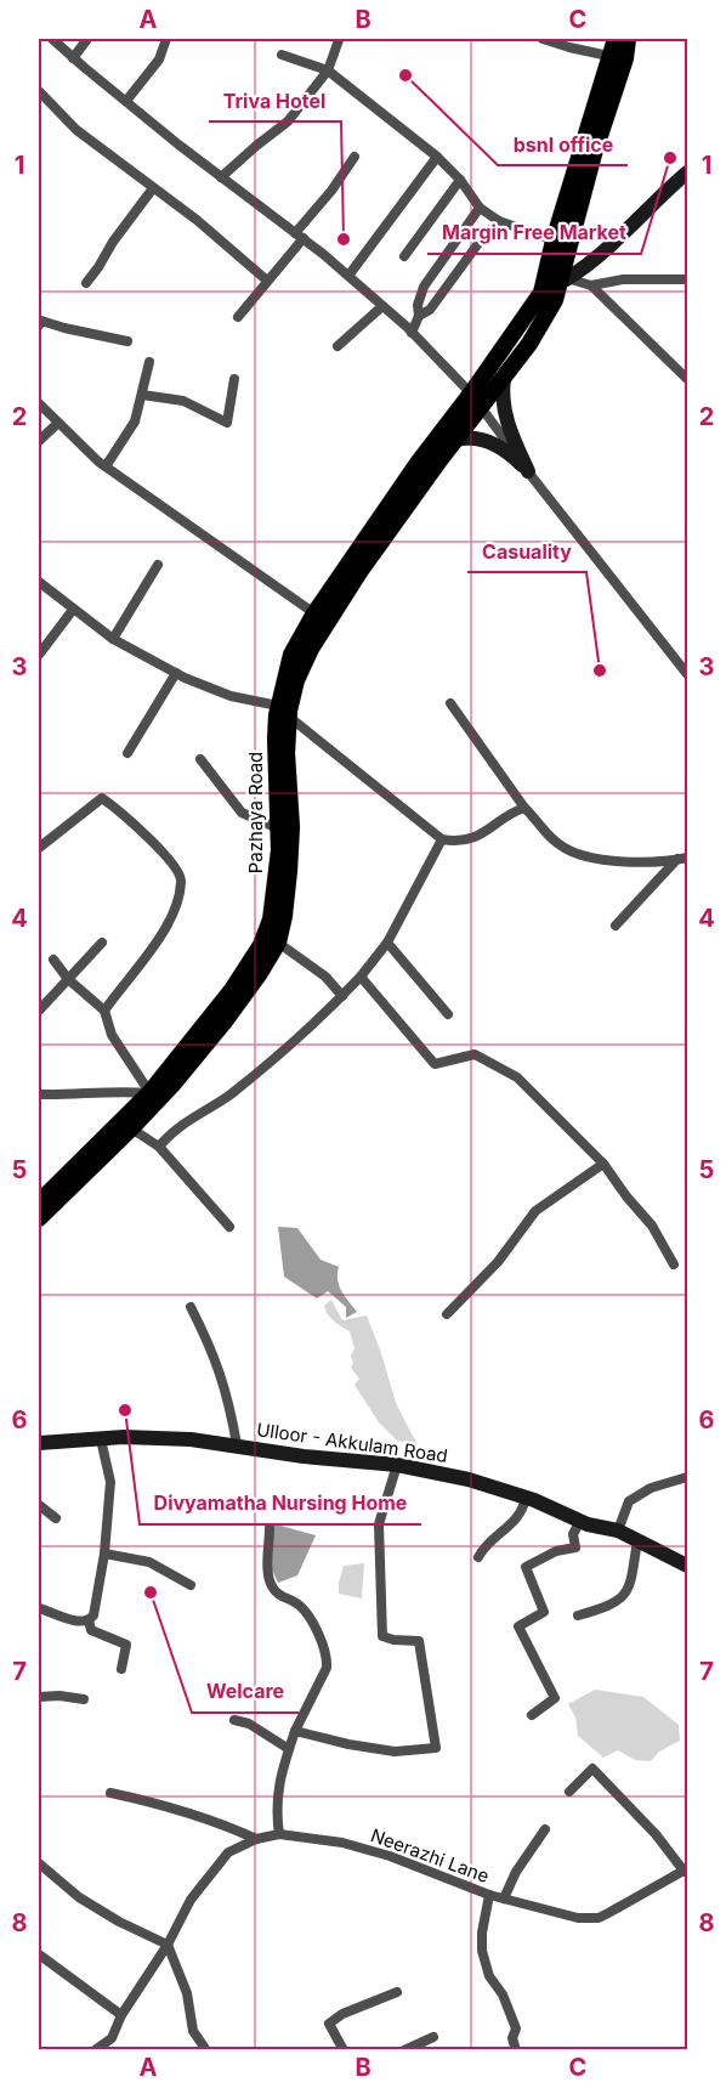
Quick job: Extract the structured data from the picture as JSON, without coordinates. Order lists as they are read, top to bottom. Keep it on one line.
{"streets":{"main road":["Pazhaya Road","Ulloor - Akkulam Road"],"street":["Neerazhi Lane"]},"places":["bsnl office","Margin Free Market","Triva Hotel","Casuality","Divyamatha Nursing Home","Welcare"],"grid":{"columns":["A","B","C"],"rows":["1","2","3","4","5","6","7","8"]}}
